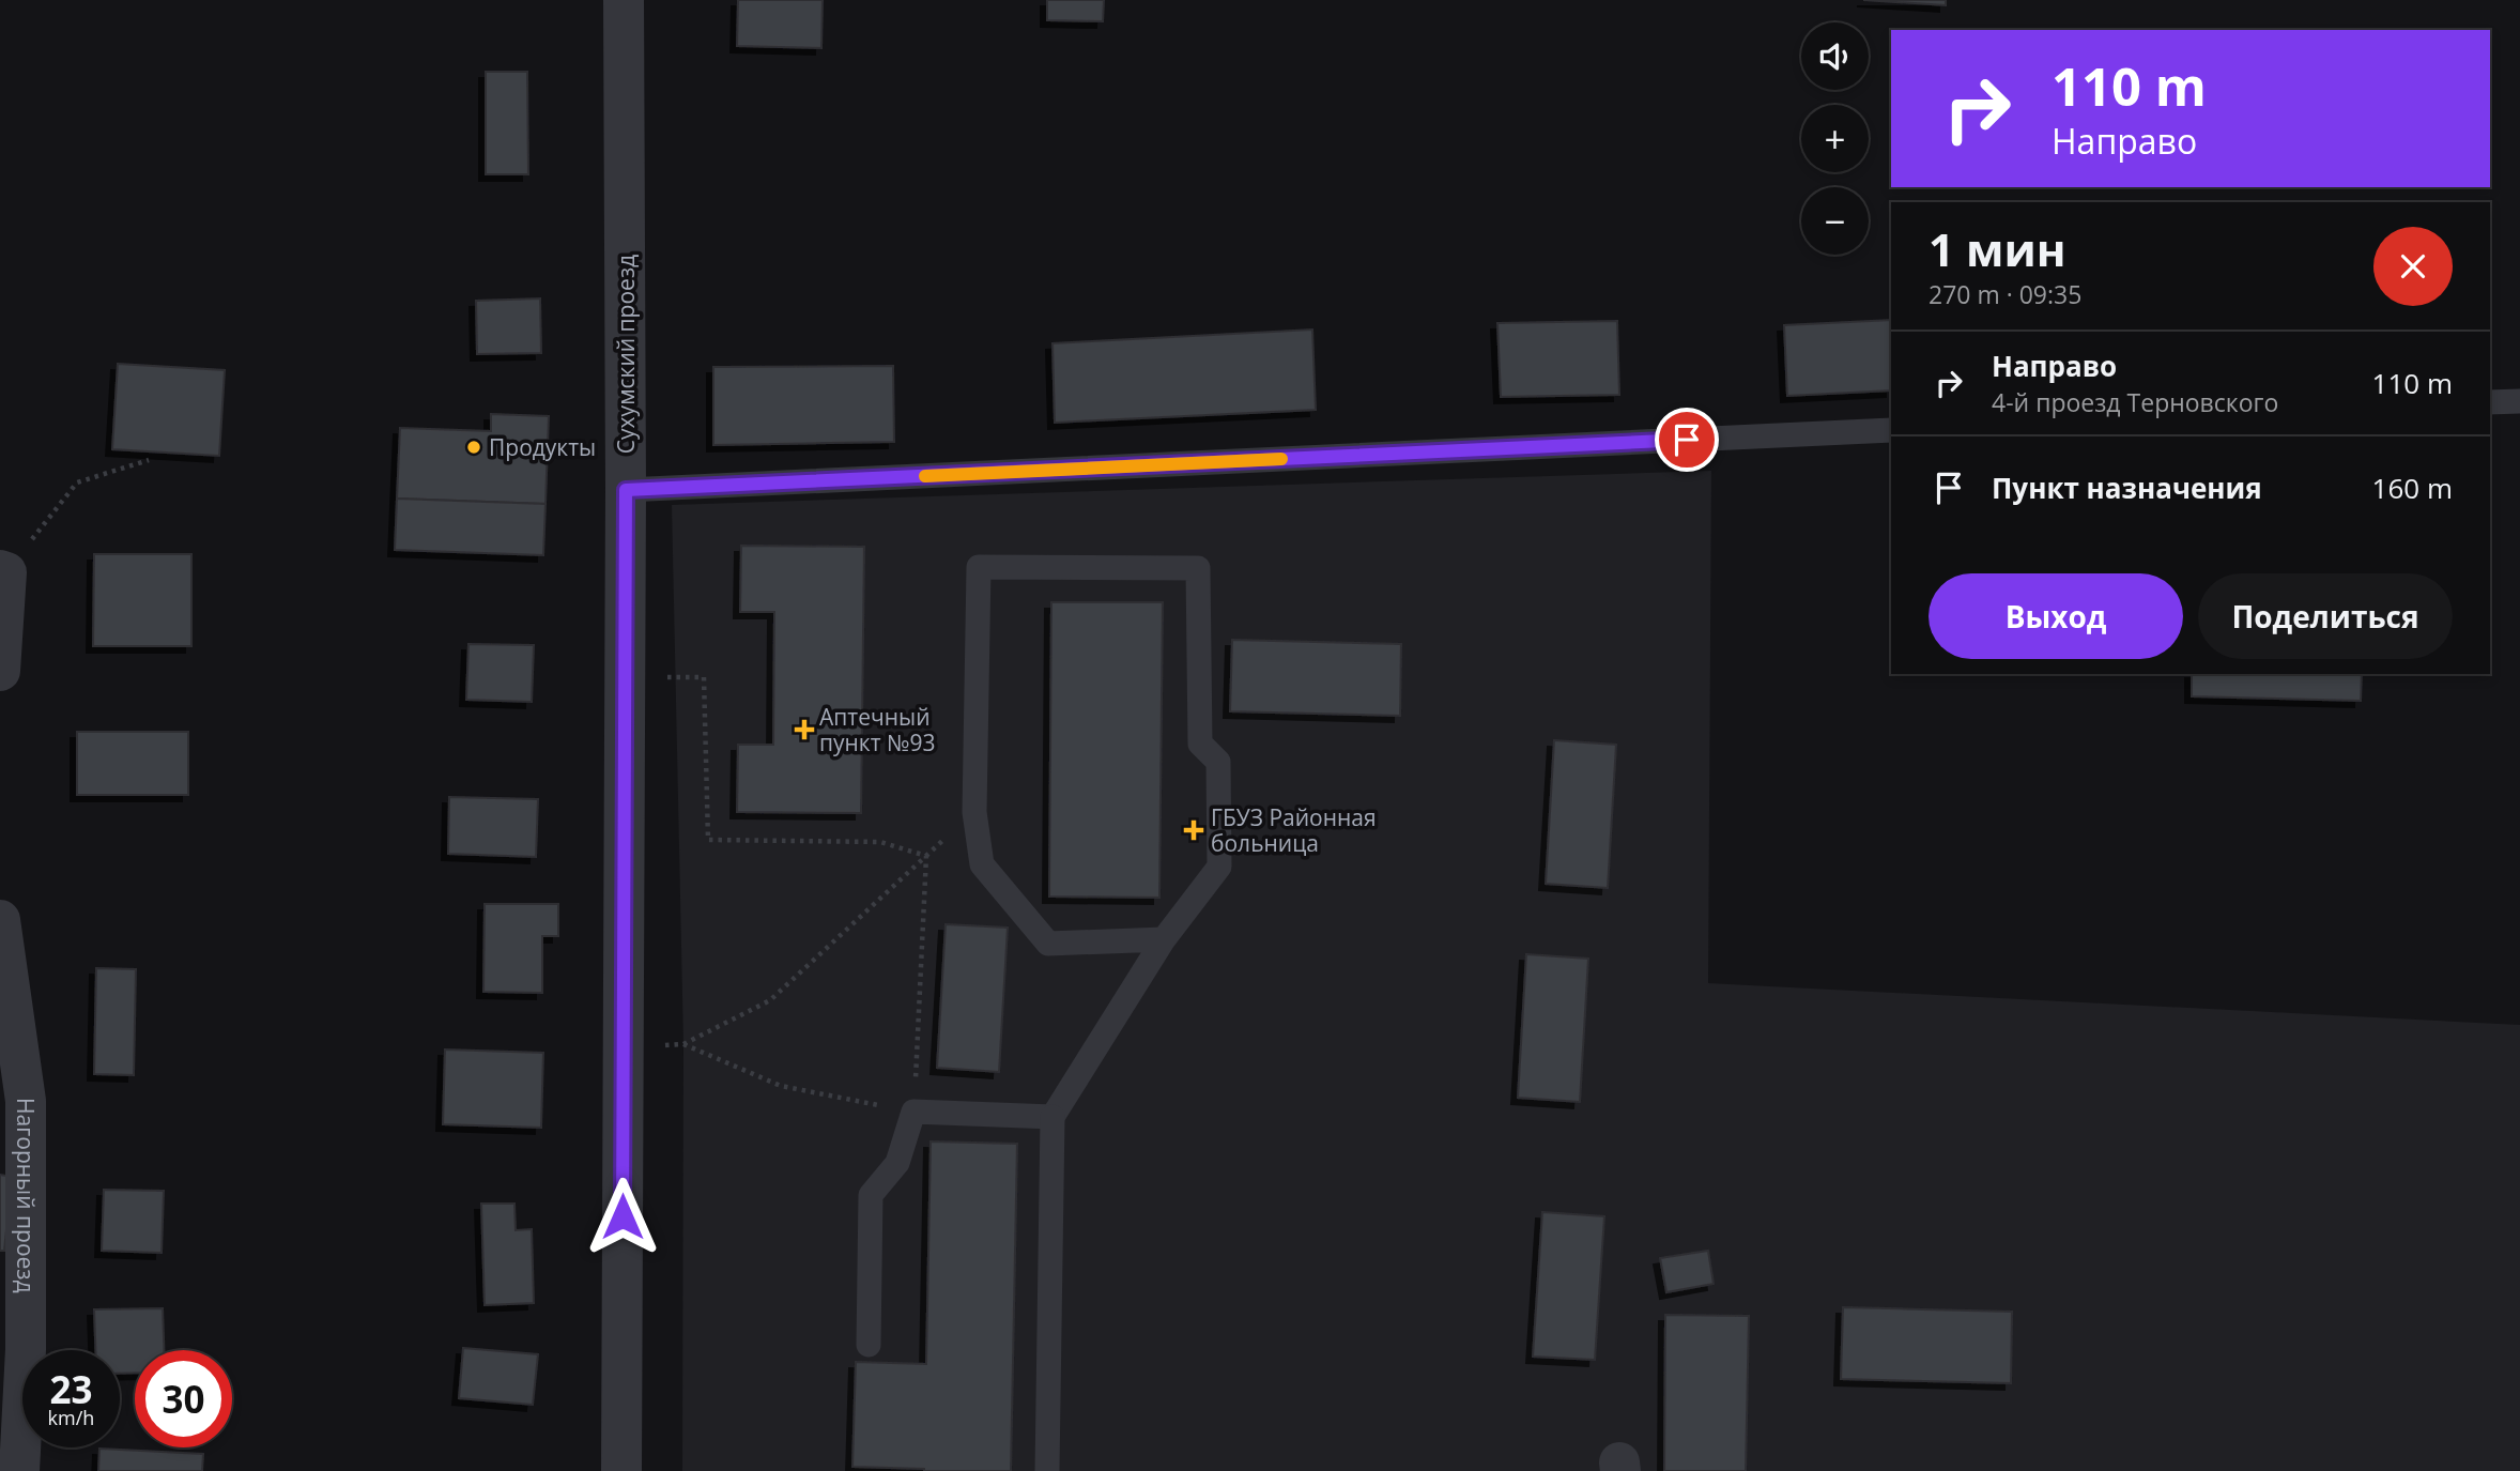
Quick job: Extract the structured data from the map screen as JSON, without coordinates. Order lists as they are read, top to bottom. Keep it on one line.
{"streets":{"street":["Сухумский проезд","Нагорный проезд"]},"places":{"other":["Продукты"],"health":["Аптечный пункт №93","ГБУЗ Районная больница"]},"page":{"map_buttons":["+","−"],"turn":["110 m","Направо"],"heading":["1 мин","270 m · 09:35"],"list":[{"name":"Направо","note":"4-й проезд Терновского","value":"110 m"},{"name":"Пункт назначения","value":"160 m"}],"buttons":["Выход","Поделиться"],"speed":"23 km/h","limit":"30"}}
